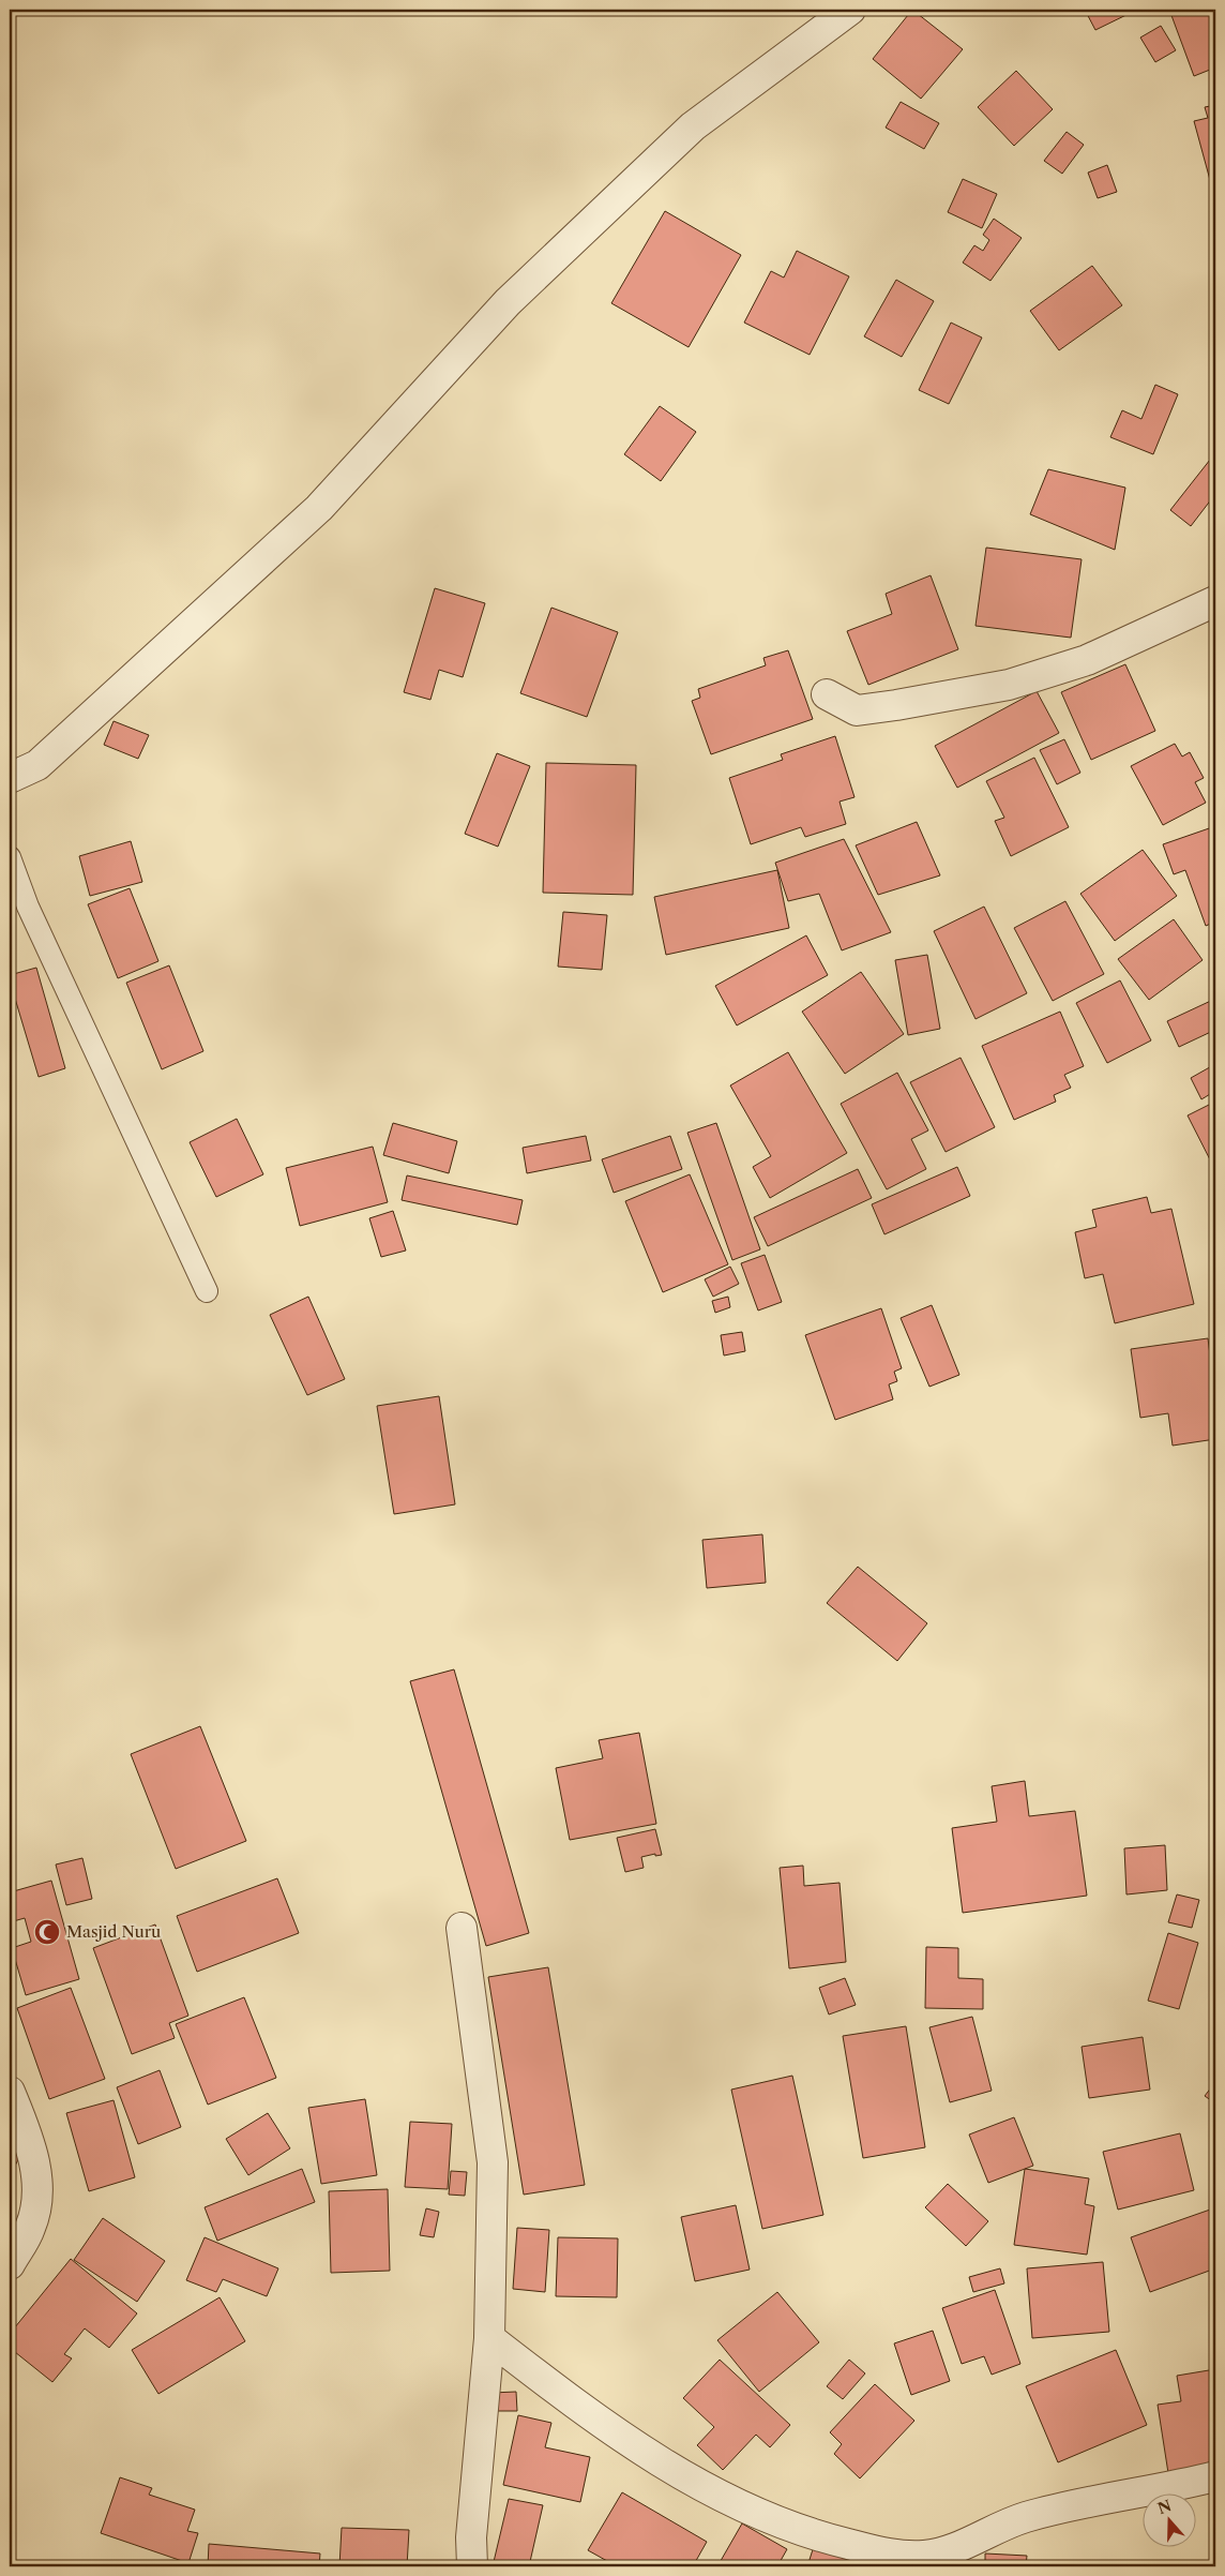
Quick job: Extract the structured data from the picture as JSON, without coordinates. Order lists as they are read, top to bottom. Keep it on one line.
{"places":{"mosque":["Masjid Nuru"]},"north":"top"}
